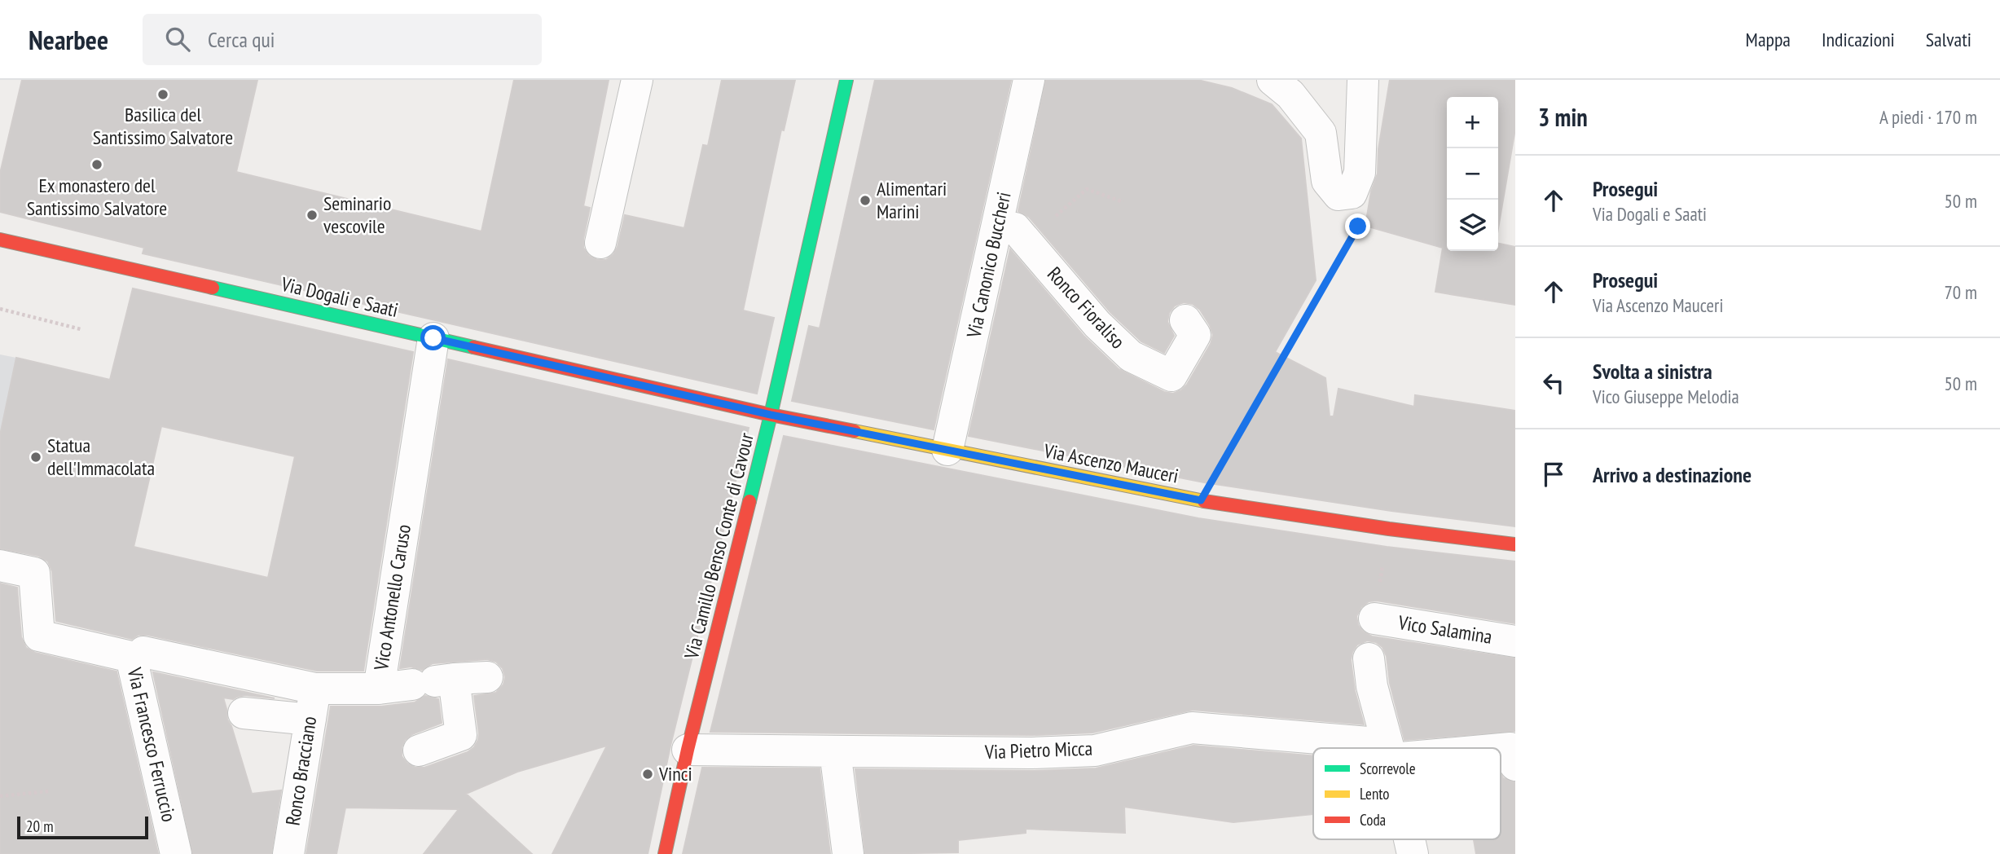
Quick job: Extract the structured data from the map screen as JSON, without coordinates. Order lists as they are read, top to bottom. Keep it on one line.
{"streets":{"street":["Via Canonico Buccheri","Via Dogali e Saati","Ronco Fioraliso","Via Ascenzo Mauceri","Via Camillo Benso Conte di Cavour","Vico Antonello Caruso","Vico Salamina","Via Francesco Ferruccio","Via Pietro Micca","Ronco Bracciano"]},"crossings":[["Via Canonico Buccheri","Via Ascenzo Mauceri"],["Via Dogali e Saati","Via Ascenzo Mauceri"],["Via Dogali e Saati","Via Camillo Benso Conte di Cavour"],["Via Dogali e Saati","Vico Antonello Caruso"],["Via Ascenzo Mauceri","Via Camillo Benso Conte di Cavour"],["Via Camillo Benso Conte di Cavour","Via Pietro Micca"],["Vico Antonello Caruso","Ronco Bracciano"]],"places":["Basilica del Santissimo Salvatore","Ex monastero del Santissimo Salvatore","Alimentari Marini","Seminario vescovile","Statua dell'Immacolata","Vinci"],"legend":["Scorrevole","Lento","Coda"],"scale_bar":"20 m","page":{"header":"Nearbee","search":"Cerca qui","nav":["Mappa","Indicazioni","Salvati"],"heading":["3 min","A piedi · 170 m"],"map_buttons":["+","−"],"list":[["Prosegui","Via Dogali e Saati","50 m"],["Prosegui","Via Ascenzo Mauceri","70 m"],["Svolta a sinistra","Vico Giuseppe Melodia","50 m"],"Arrivo a destinazione"],"scale":"20 m"}}
